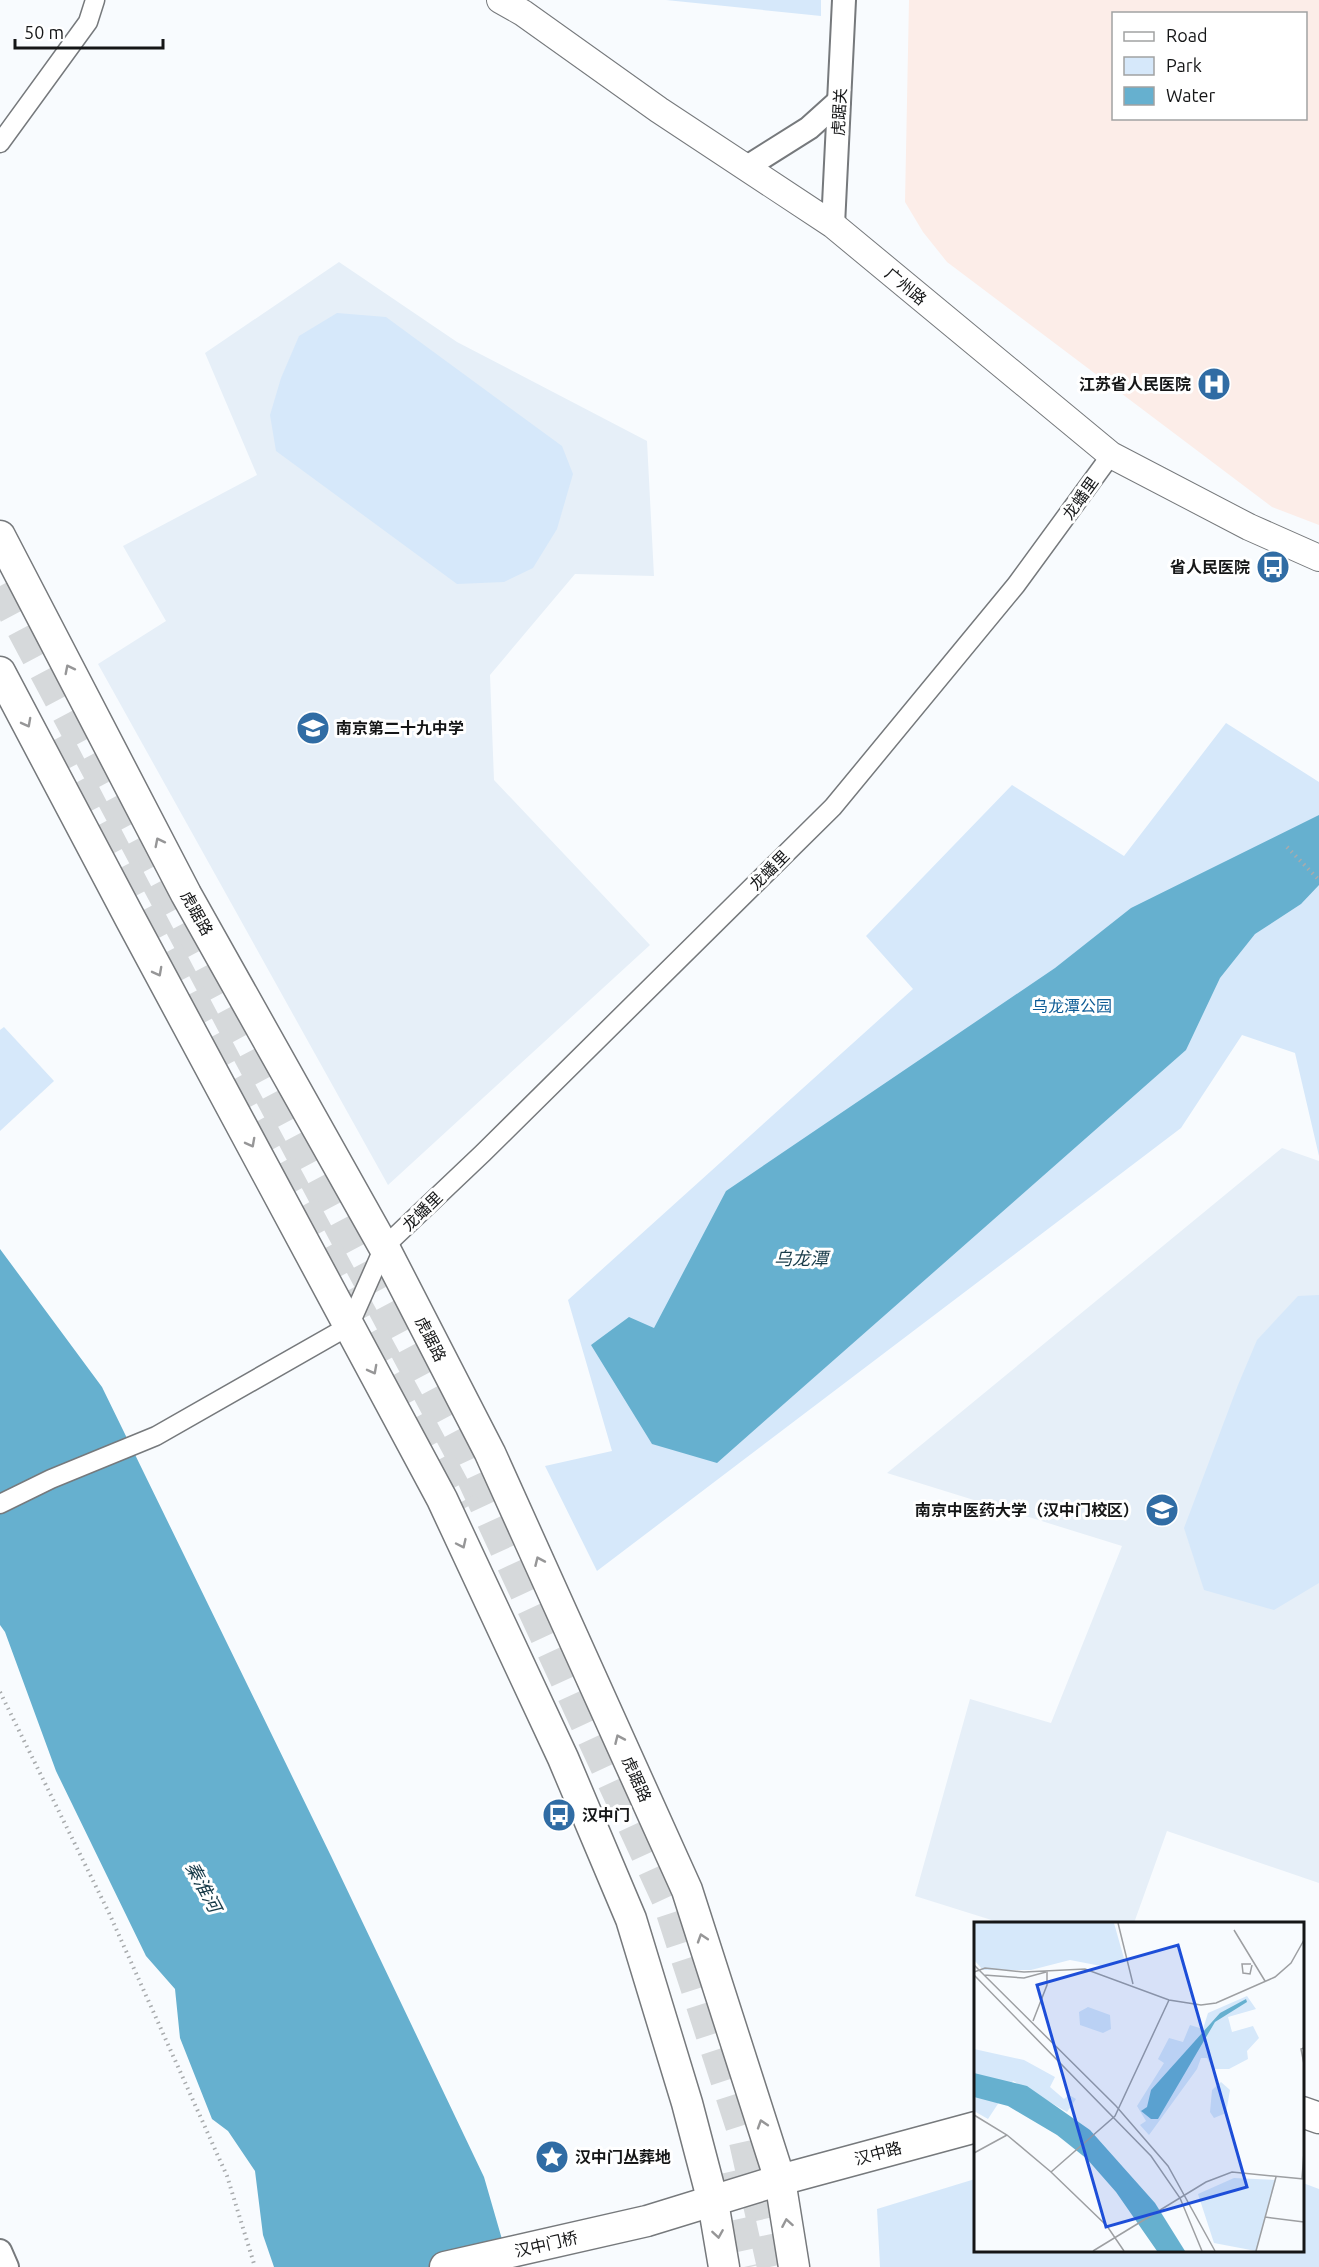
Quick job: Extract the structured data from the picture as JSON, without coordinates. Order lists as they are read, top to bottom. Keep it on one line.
{"streets":{"main road":["广州路","虎踞路","汉中路","汉中门桥"],"street":["虎踞关","龙蟠里"]},"crossings":[["虎踞关","广州路"],["广州路","龙蟠里"],["龙蟠里","虎踞路"],["虎踞路","汉中路"],["汉中路","汉中门桥"]],"water":["乌龙潭","秦淮河"],"parks":["乌龙潭公园"],"places":{"hospital":["江苏省人民医院"],"bus stop":["省人民医院","汉中门"],"school or university":["南京第二十九中学","南京中医药大学（汉中门校区）"],"place":["汉中门丛葬地"]},"legend":["Road","Park","Water"],"scale_bar":"50 m"}
